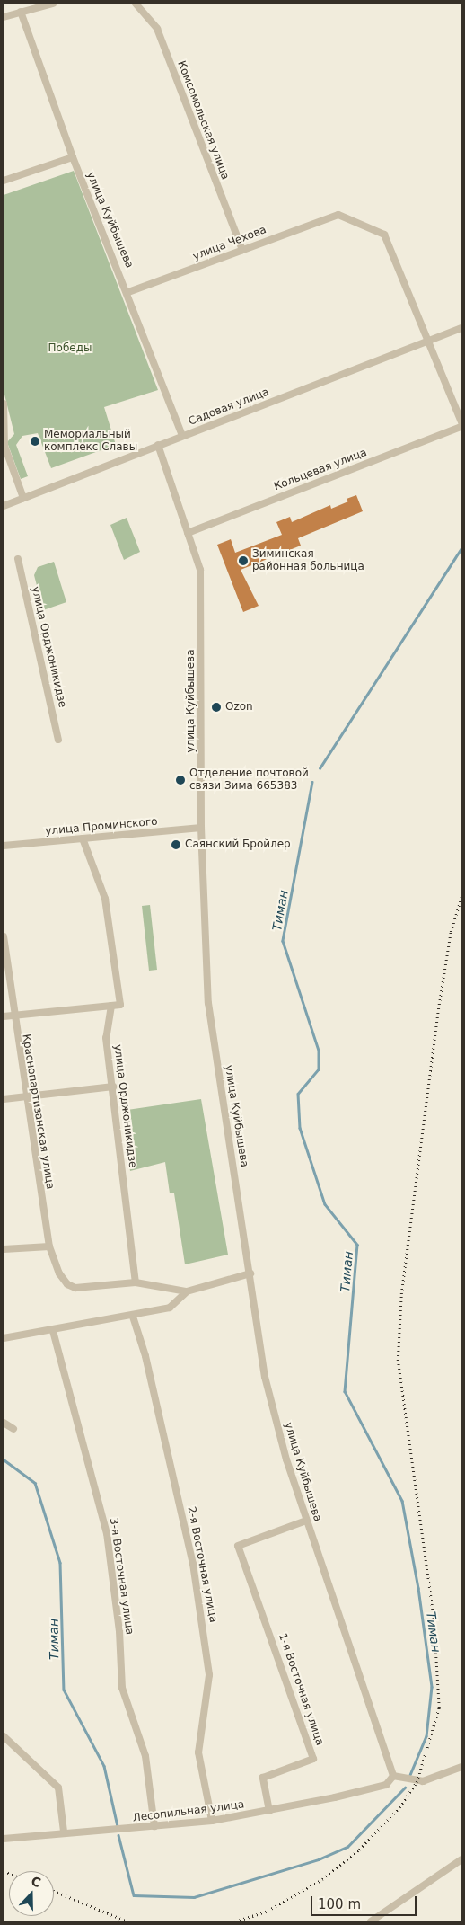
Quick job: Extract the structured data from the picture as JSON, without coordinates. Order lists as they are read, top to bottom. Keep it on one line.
{"streets":{"street":["Комсомольская улица","улица Куйбышева","улица Чехова","Садовая улица","Кольцевая улица","улица Орджоникидзе","улица Проминского","Краснопартизанская улица","2-я Восточная улица","3-я Восточная улица","1-я Восточная улица","Лесопильная улица"]},"crossings":[["Комсомольская улица","улица Чехова"],["улица Куйбышева","улица Чехова"],["улица Куйбышева","Садовая улица"],["улица Куйбышева","Кольцевая улица"],["улица Куйбышева","улица Проминского"],["улица Куйбышева","1-я Восточная улица"],["улица Куйбышева","Лесопильная улица"],["улица Чехова","Садовая улица"],["улица Орджоникидзе","улица Проминского"],["улица Орджоникидзе","Краснопартизанская улица"],["2-я Восточная улица","Лесопильная улица"],["3-я Восточная улица","Лесопильная улица"],["1-я Восточная улица","Лесопильная улица"]],"water":["Тиман"],"parks":["Победы"],"places":["Мемориальный комплекс Славы","Зиминская районная больница","Ozon","Отделение почтовой связи Зима 665383","Саянский Бройлер"],"scale_bar":"100 m","north":"top"}
